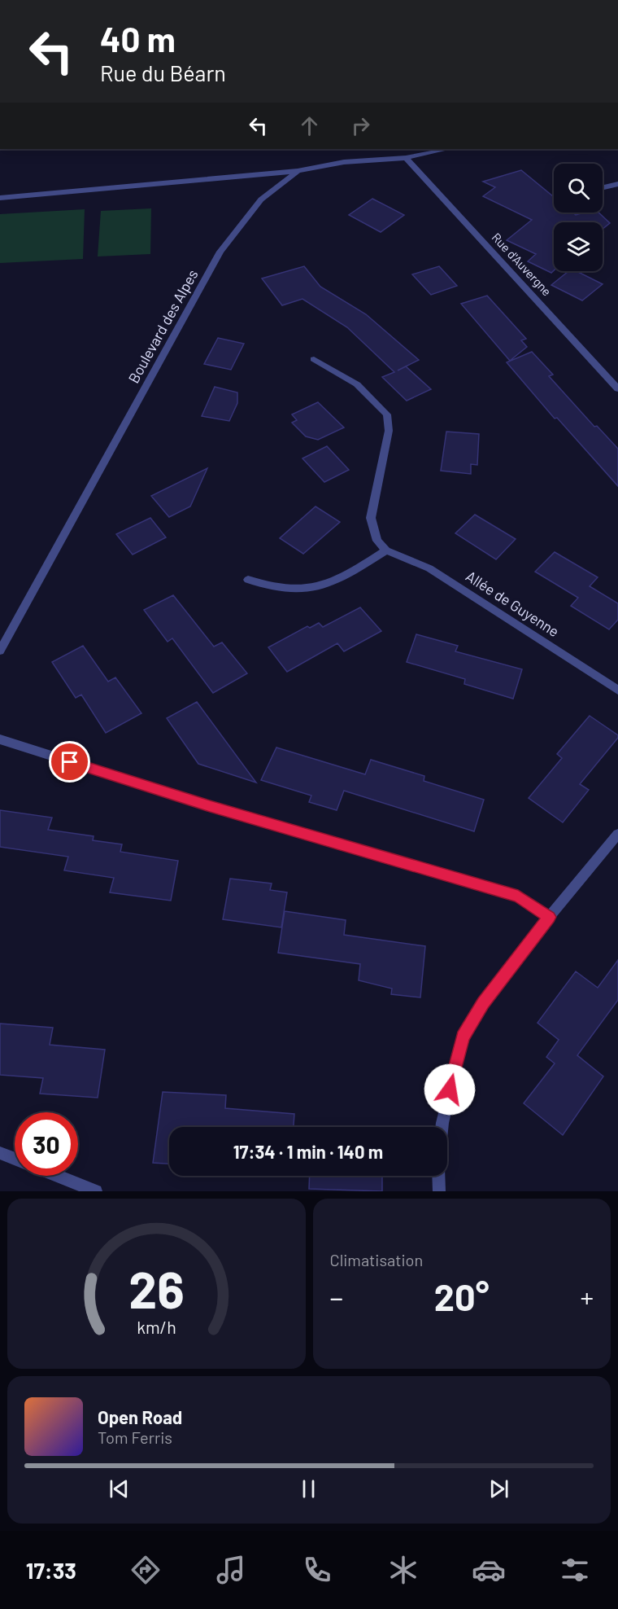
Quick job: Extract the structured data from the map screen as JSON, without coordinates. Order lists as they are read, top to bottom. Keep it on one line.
{"streets":{"street":["Rue d'Auvergne","Boulevard des Alpes","Allée de Guyenne"]},"crossings":[["Rue d'Auvergne","Boulevard des Alpes"]],"page":{"turn":["40 m","Rue du Béarn"],"limit":"30","trip":"17:34 · 1 min · 140 m","tile":"Climatisation","heat":["−","20°","+"],"song":["Open Road","Tom Ferris"],"tabs":"17:33","gauge":["26","km/h"]}}
